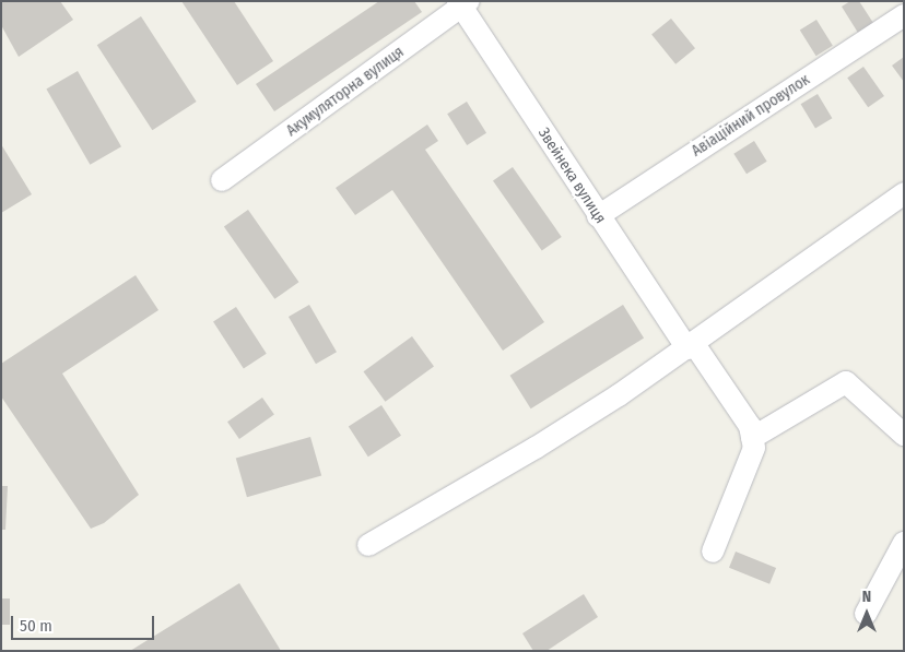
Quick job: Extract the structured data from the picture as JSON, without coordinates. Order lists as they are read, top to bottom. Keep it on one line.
{"streets":{"street":["Акумуляторна вулиця","Авіаційний провулок","Звейнека вулиця"]},"crossings":[["Акумуляторна вулиця","Звейнека вулиця"],["Авіаційний провулок","Звейнека вулиця"]],"scale_bar":"50 m","north":"top"}
